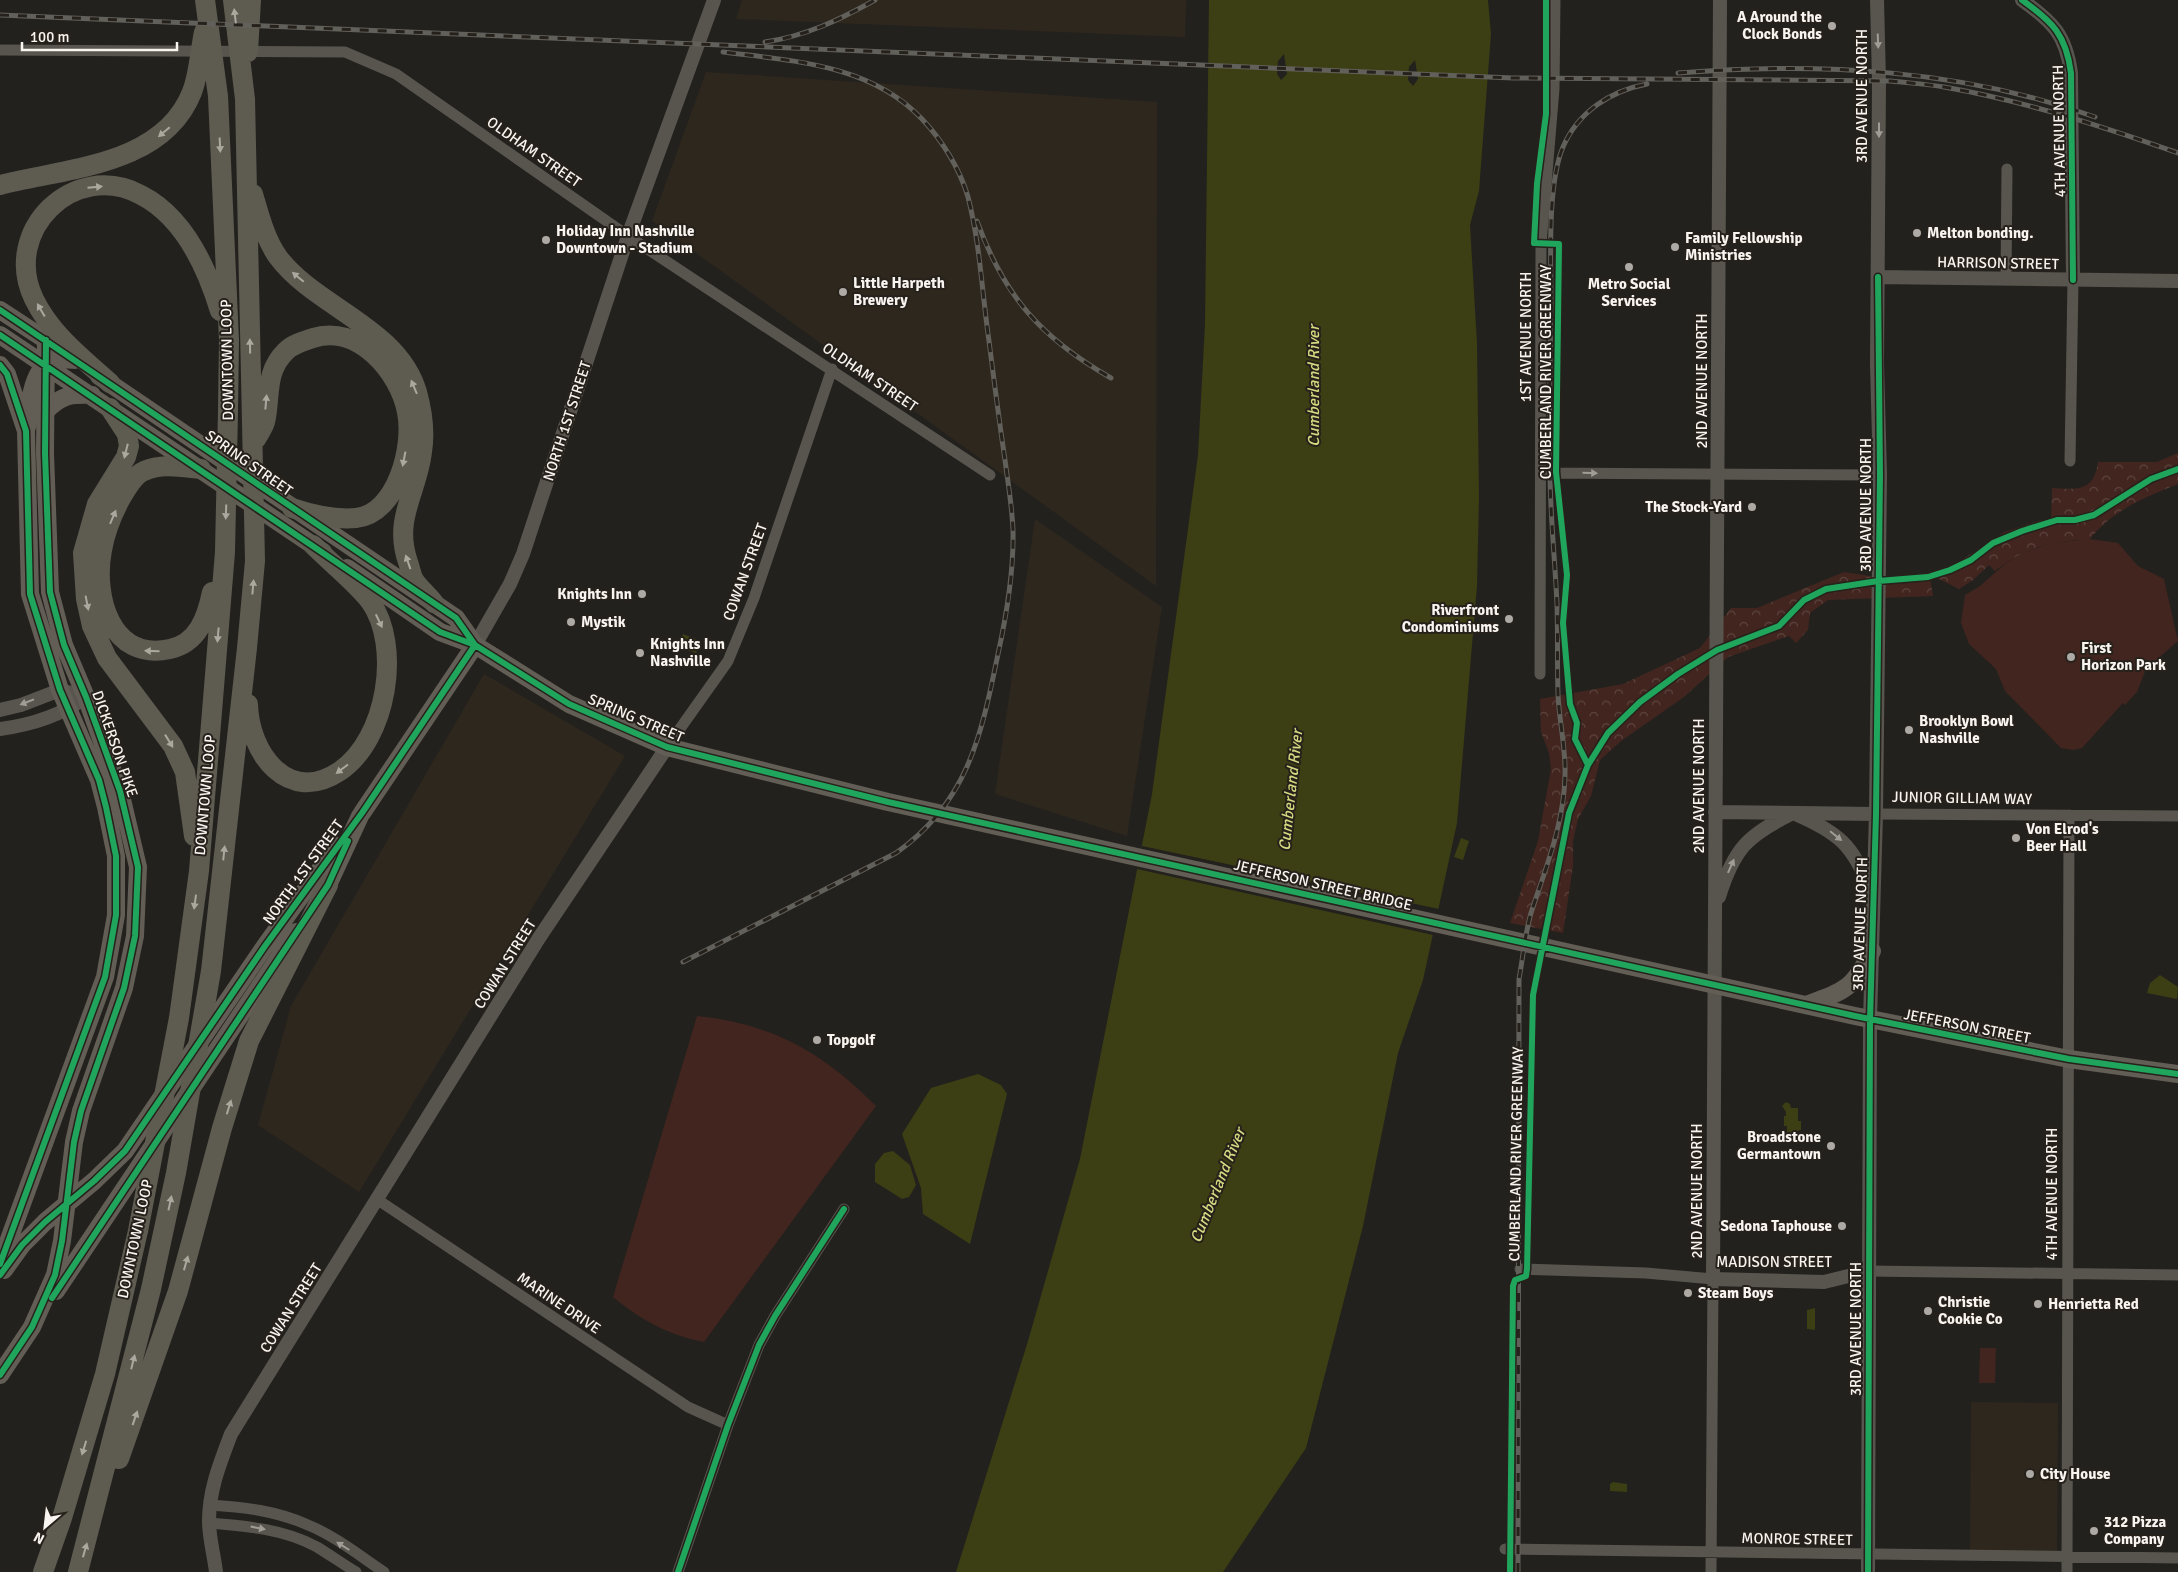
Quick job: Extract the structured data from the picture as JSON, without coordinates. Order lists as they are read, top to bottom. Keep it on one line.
{"streets":{"highway":["DOWNTOWN LOOP"],"main road":["NORTH 1ST STREET","SPRING STREET","DICKERSON PIKE","JEFFERSON STREET BRIDGE","JEFFERSON STREET"],"street":["3RD AVENUE NORTH","4TH AVENUE NORTH","OLDHAM STREET","HARRISON STREET","1ST AVENUE NORTH","2ND AVENUE NORTH","COWAN STREET","JUNIOR GILLIAM WAY","MADISON STREET","MARINE DRIVE","MONROE STREET"],"cycle path":["CUMBERLAND RIVER GREENWAY"]},"crossings":[["3RD AVENUE NORTH","HARRISON STREET"],["3RD AVENUE NORTH","JUNIOR GILLIAM WAY"],["3RD AVENUE NORTH","JEFFERSON STREET"],["3RD AVENUE NORTH","MADISON STREET"],["3RD AVENUE NORTH","MONROE STREET"],["4TH AVENUE NORTH","HARRISON STREET"],["4TH AVENUE NORTH","JUNIOR GILLIAM WAY"],["4TH AVENUE NORTH","JEFFERSON STREET"],["4TH AVENUE NORTH","MADISON STREET"],["4TH AVENUE NORTH","MONROE STREET"],["OLDHAM STREET","NORTH 1ST STREET"],["OLDHAM STREET","COWAN STREET"],["2ND AVENUE NORTH","JUNIOR GILLIAM WAY"],["2ND AVENUE NORTH","MADISON STREET"],["2ND AVENUE NORTH","MONROE STREET"],["NORTH 1ST STREET","SPRING STREET"],["NORTH 1ST STREET","DICKERSON PIKE"],["SPRING STREET","COWAN STREET"],["SPRING STREET","DICKERSON PIKE"],["SPRING STREET","JEFFERSON STREET BRIDGE"],["COWAN STREET","MARINE DRIVE"],["JEFFERSON STREET BRIDGE","JEFFERSON STREET"]],"water":["Cumberland River"],"places":["A Around the Clock Bonds","Melton bonding.","Holiday Inn Nashville Downtown - Stadium","Family Fellowship Ministries","Metro Social Services","Little Harpeth Brewery","The Stock-Yard","Knights Inn","Riverfront Condominiums","Mystik","Knights Inn Nashville","First Horizon Park","Brooklyn Bowl Nashville","Von Elrod's Beer Hall","Topgolf","Broadstone Germantown","Sedona Taphouse","Steam Boys","Henrietta Red","Christie Cookie Co","City House","312 Pizza Company"],"scale_bar":"100 m","north":"bottom left"}
